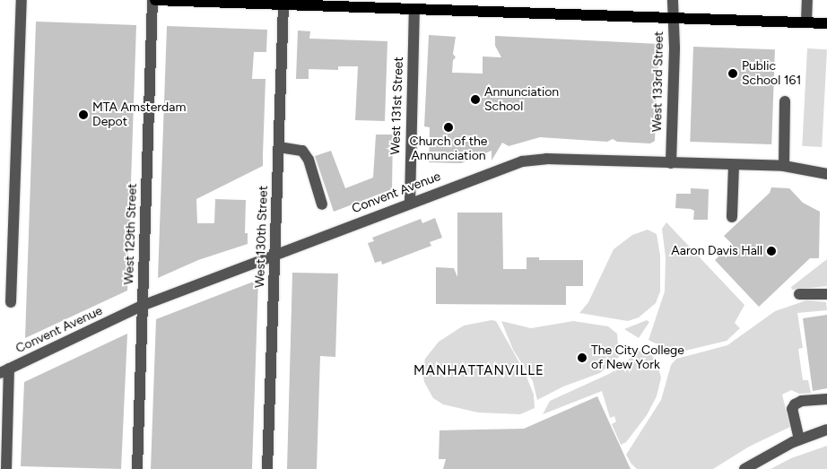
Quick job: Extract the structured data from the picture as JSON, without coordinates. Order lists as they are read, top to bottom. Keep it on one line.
{"streets":{"street":["West 133rd Street","West 131st Street","Convent Avenue","West 129th Street","West 130th Street"]},"crossings":[["West 133rd Street","Convent Avenue"],["West 131st Street","Convent Avenue"],["Convent Avenue","West 129th Street"],["Convent Avenue","West 130th Street"]],"districts":["MANHATTANVILLE"],"places":["Public School 161","Annunciation School","MTA Amsterdam Depot","Church of the Annunciation","Aaron Davis Hall","The City College of New York"]}
